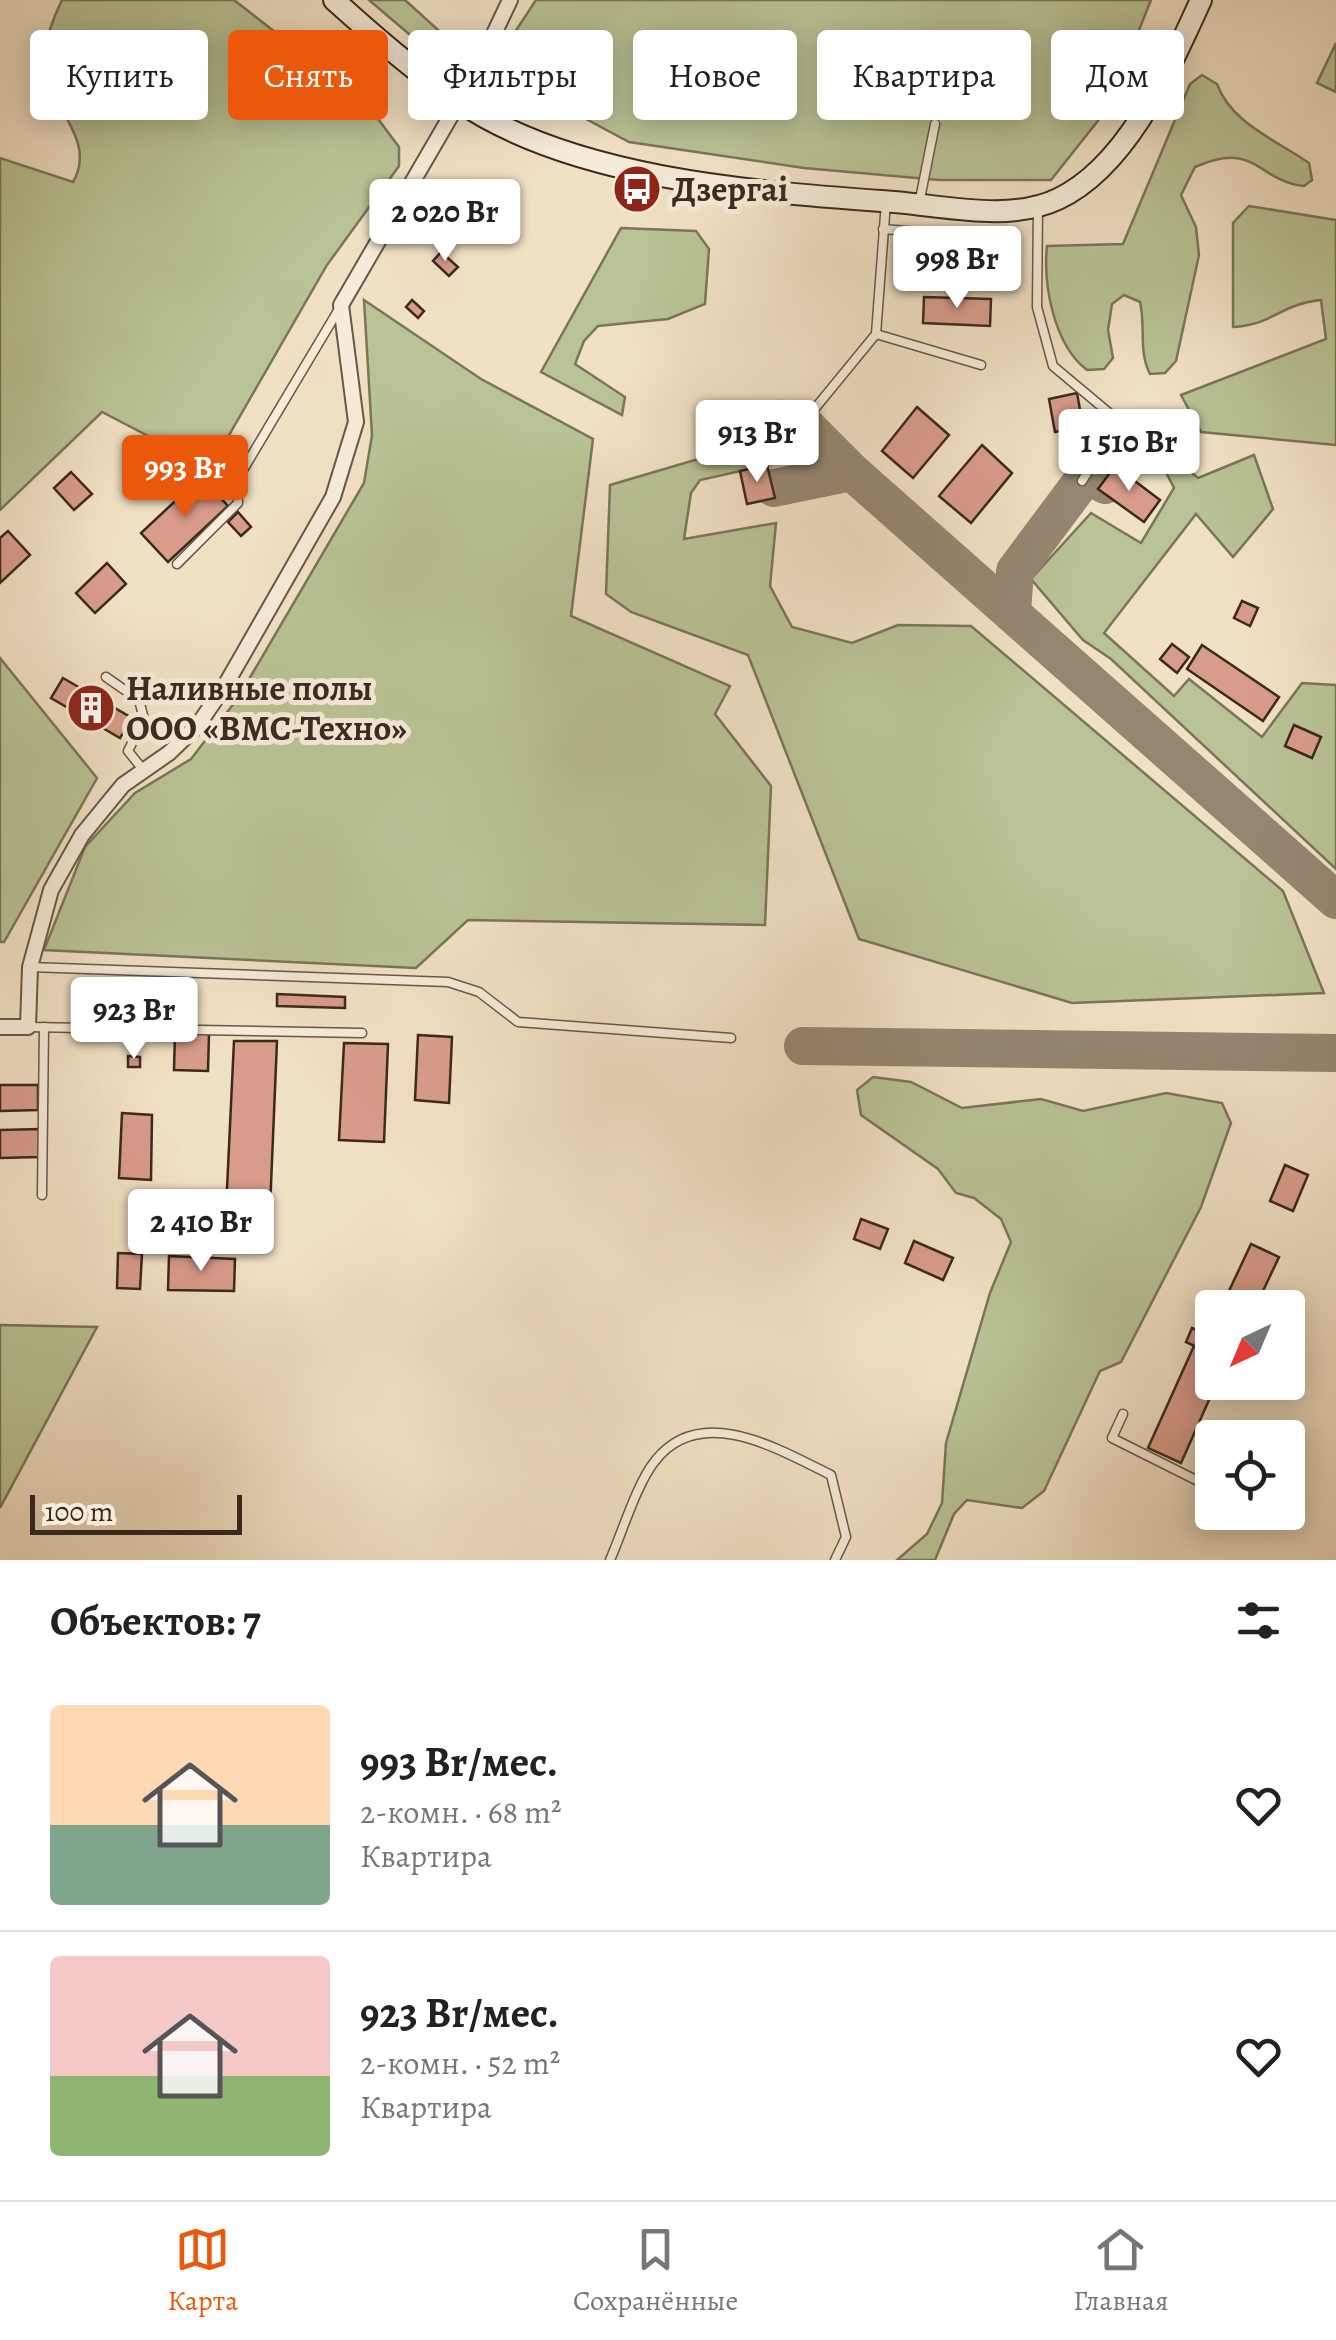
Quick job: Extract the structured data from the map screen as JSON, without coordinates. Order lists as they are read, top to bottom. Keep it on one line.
{"places":{"bus stop":["Дзергаі"],"building":["Наливные полы ООО «ВМС-Техно»"]},"scale_bar":"100 m","north":"bottom left","page":{"chip":["Купить","Снять","Фильтры","Новое","Квартира","Дом"],"price":["2 020 Br","998 Br","913 Br","1 510 Br","993 Br","923 Br","2 410 Br"],"scale":"100 m","heading":"Объектов: 7","list":[{"name":"993 Br/мес.","note":"2-комн. · 68 m² · Квартира"},{"name":"923 Br/мес.","note":"2-комн. · 52 m² · Квартира"}],"tabs":["Карта","Сохранённые","Главная"]}}
